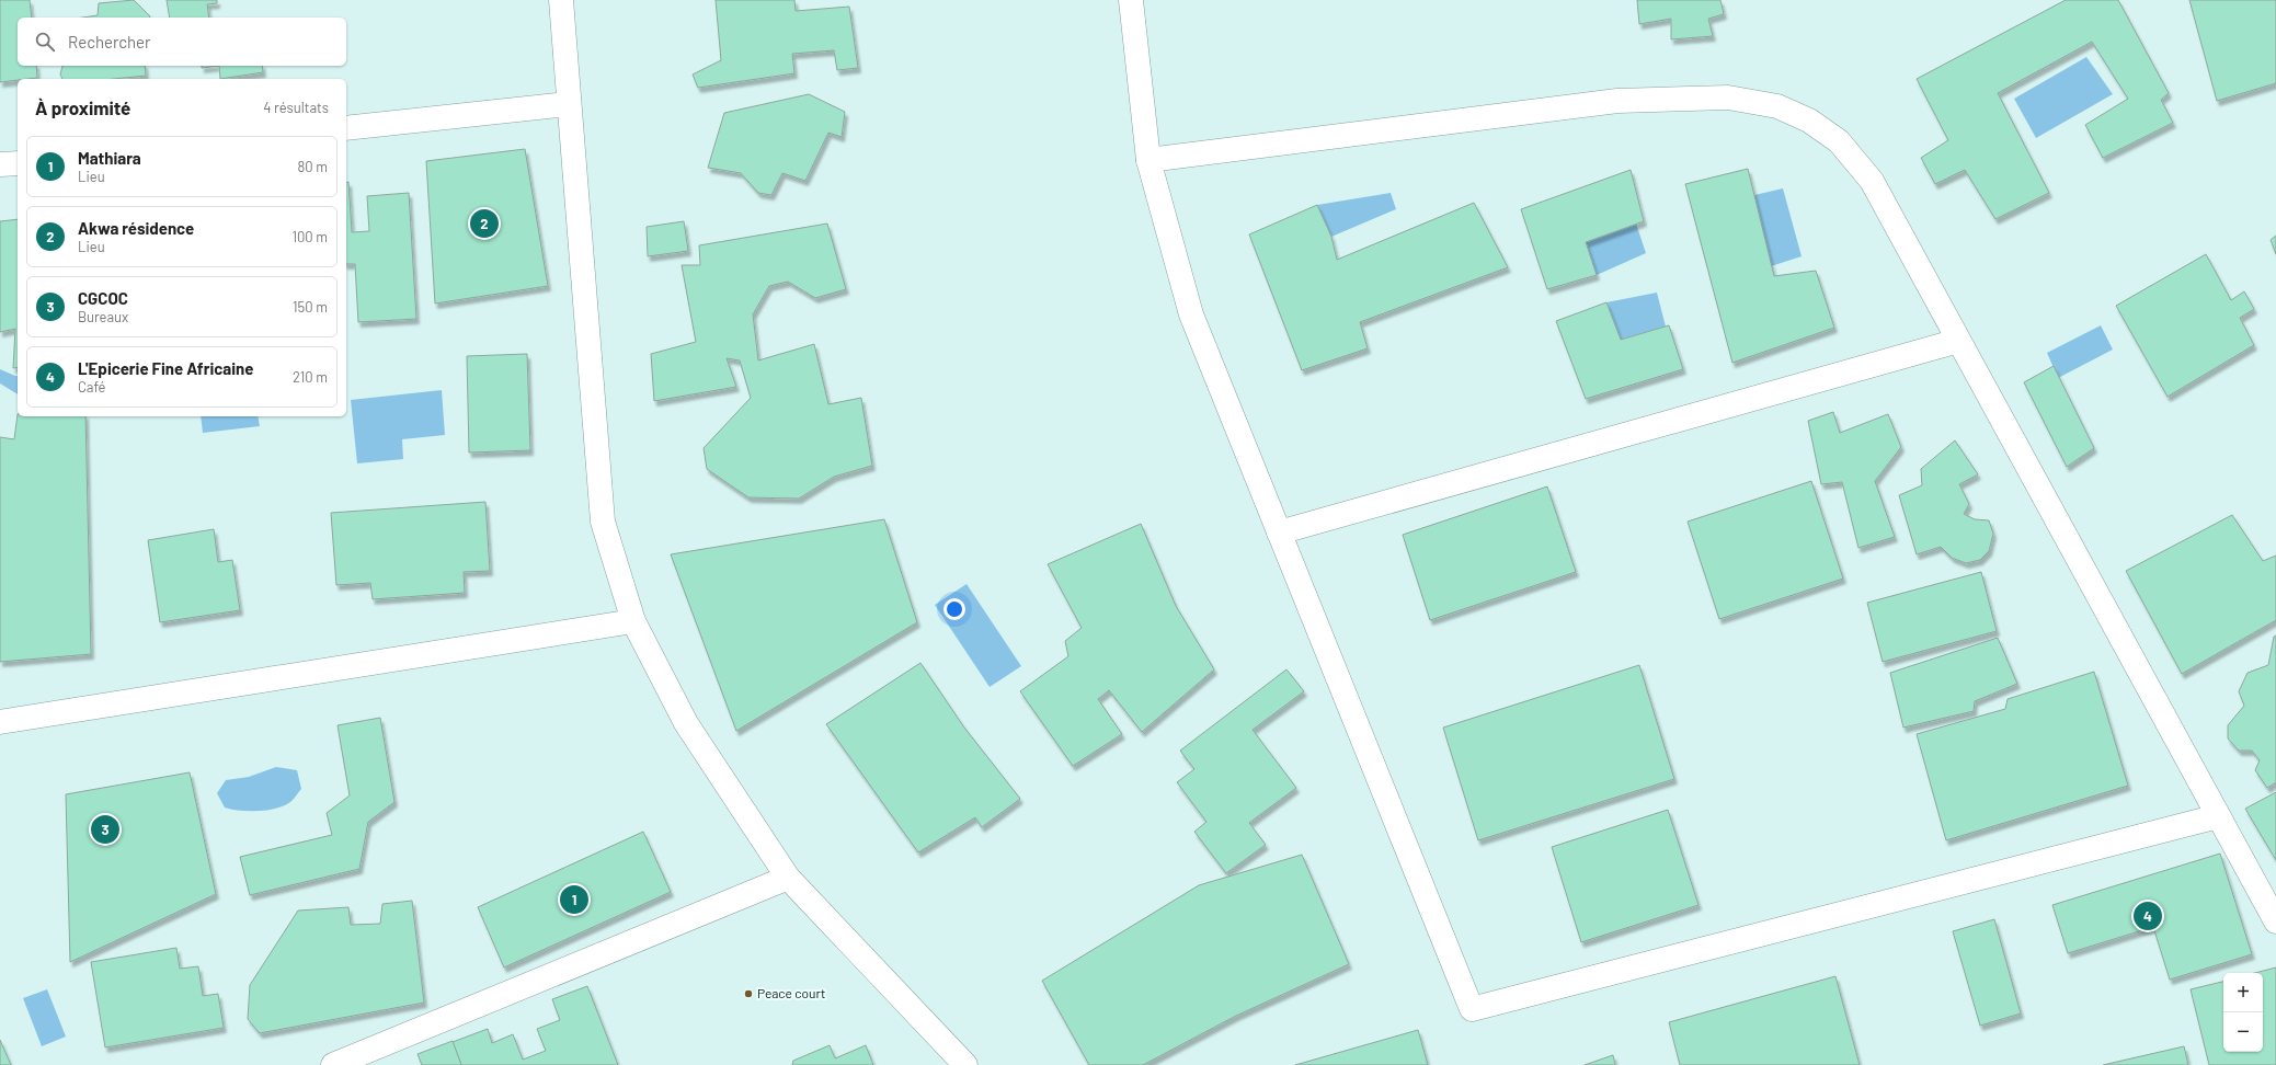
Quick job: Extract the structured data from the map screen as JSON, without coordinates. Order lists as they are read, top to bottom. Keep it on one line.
{"places":["Peace court"],"page":{"search":"Rechercher","heading":["À proximité","4 résultats"],"list":[{"mark":"1","name":"Mathiara","note":"Lieu","value":"80 m"},{"mark":"2","name":"Akwa résidence","note":"Lieu","value":"100 m"},{"mark":"3","name":"CGCOC","note":"Bureaux","value":"150 m"},{"mark":"4","name":"L'Epicerie Fine Africaine","note":"Café","value":"210 m"}],"pins":["2","3","1","4"],"map_buttons":["+","−"]}}
